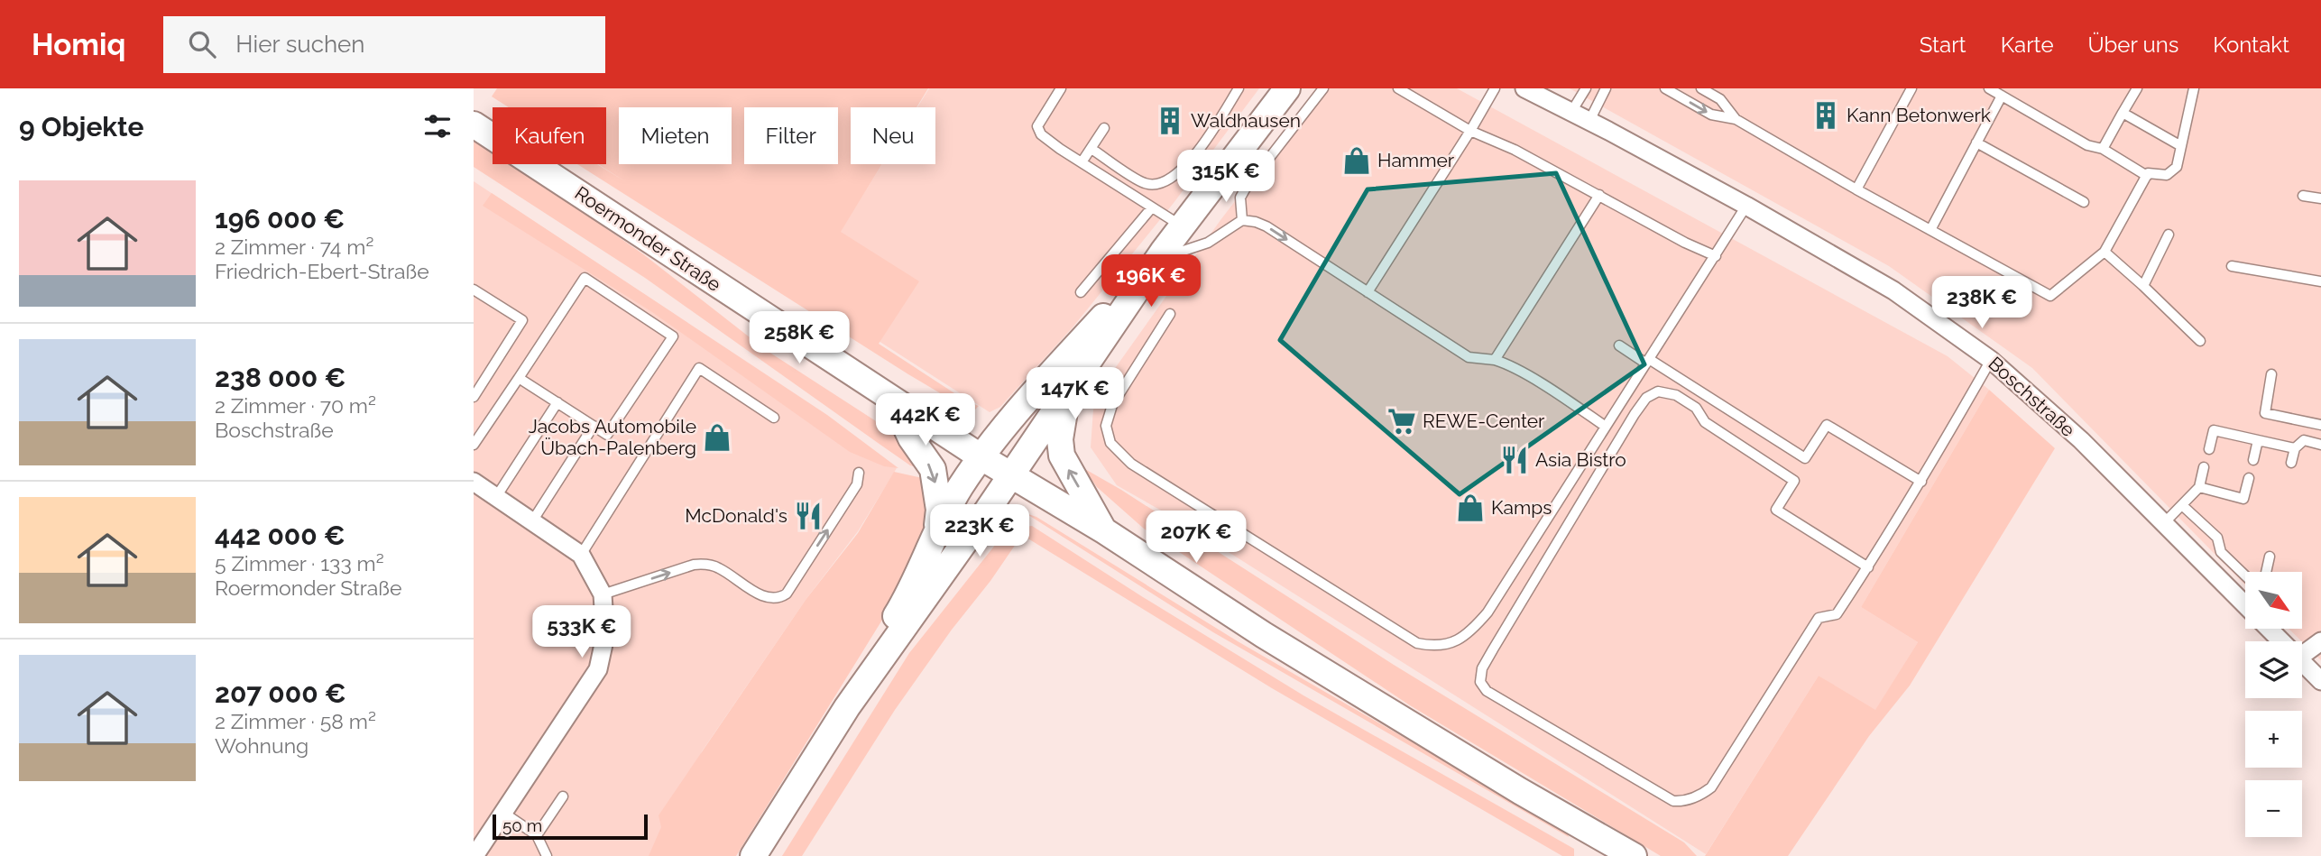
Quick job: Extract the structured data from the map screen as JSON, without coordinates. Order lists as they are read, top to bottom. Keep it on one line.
{"streets":{"main road":["Roermonder Straße"],"street":["Boschstraße"]},"places":{"building":["Kann Betonwerk","Waldhausen"],"shop":["Hammer","Jacobs Automobile Übach-Palenberg","Kamps"],"supermarket":["REWE-Center"],"restaurant":["Asia Bistro","McDonald's"]},"scale_bar":"50 m","north":"bottom right","page":{"header":"Homiq","search":"Hier suchen","nav":["Start","Karte","Über uns","Kontakt"],"heading":"9 Objekte","chip":["Kaufen","Mieten","Filter","Neu"],"price":["315K €","196K €","238K €","258K €","147K €","442K €","223K €","207K €","533K €"],"list":[{"name":"196 000 €","note":"2 Zimmer · 74 m² · Friedrich-Ebert-Straße"},{"name":"238 000 €","note":"2 Zimmer · 70 m² · Boschstraße"},{"name":"442 000 €","note":"5 Zimmer · 133 m² · Roermonder Straße"},{"name":"207 000 €","note":"2 Zimmer · 58 m² · Wohnung"}],"map_buttons":["+","−"],"scale":"50 m"}}
